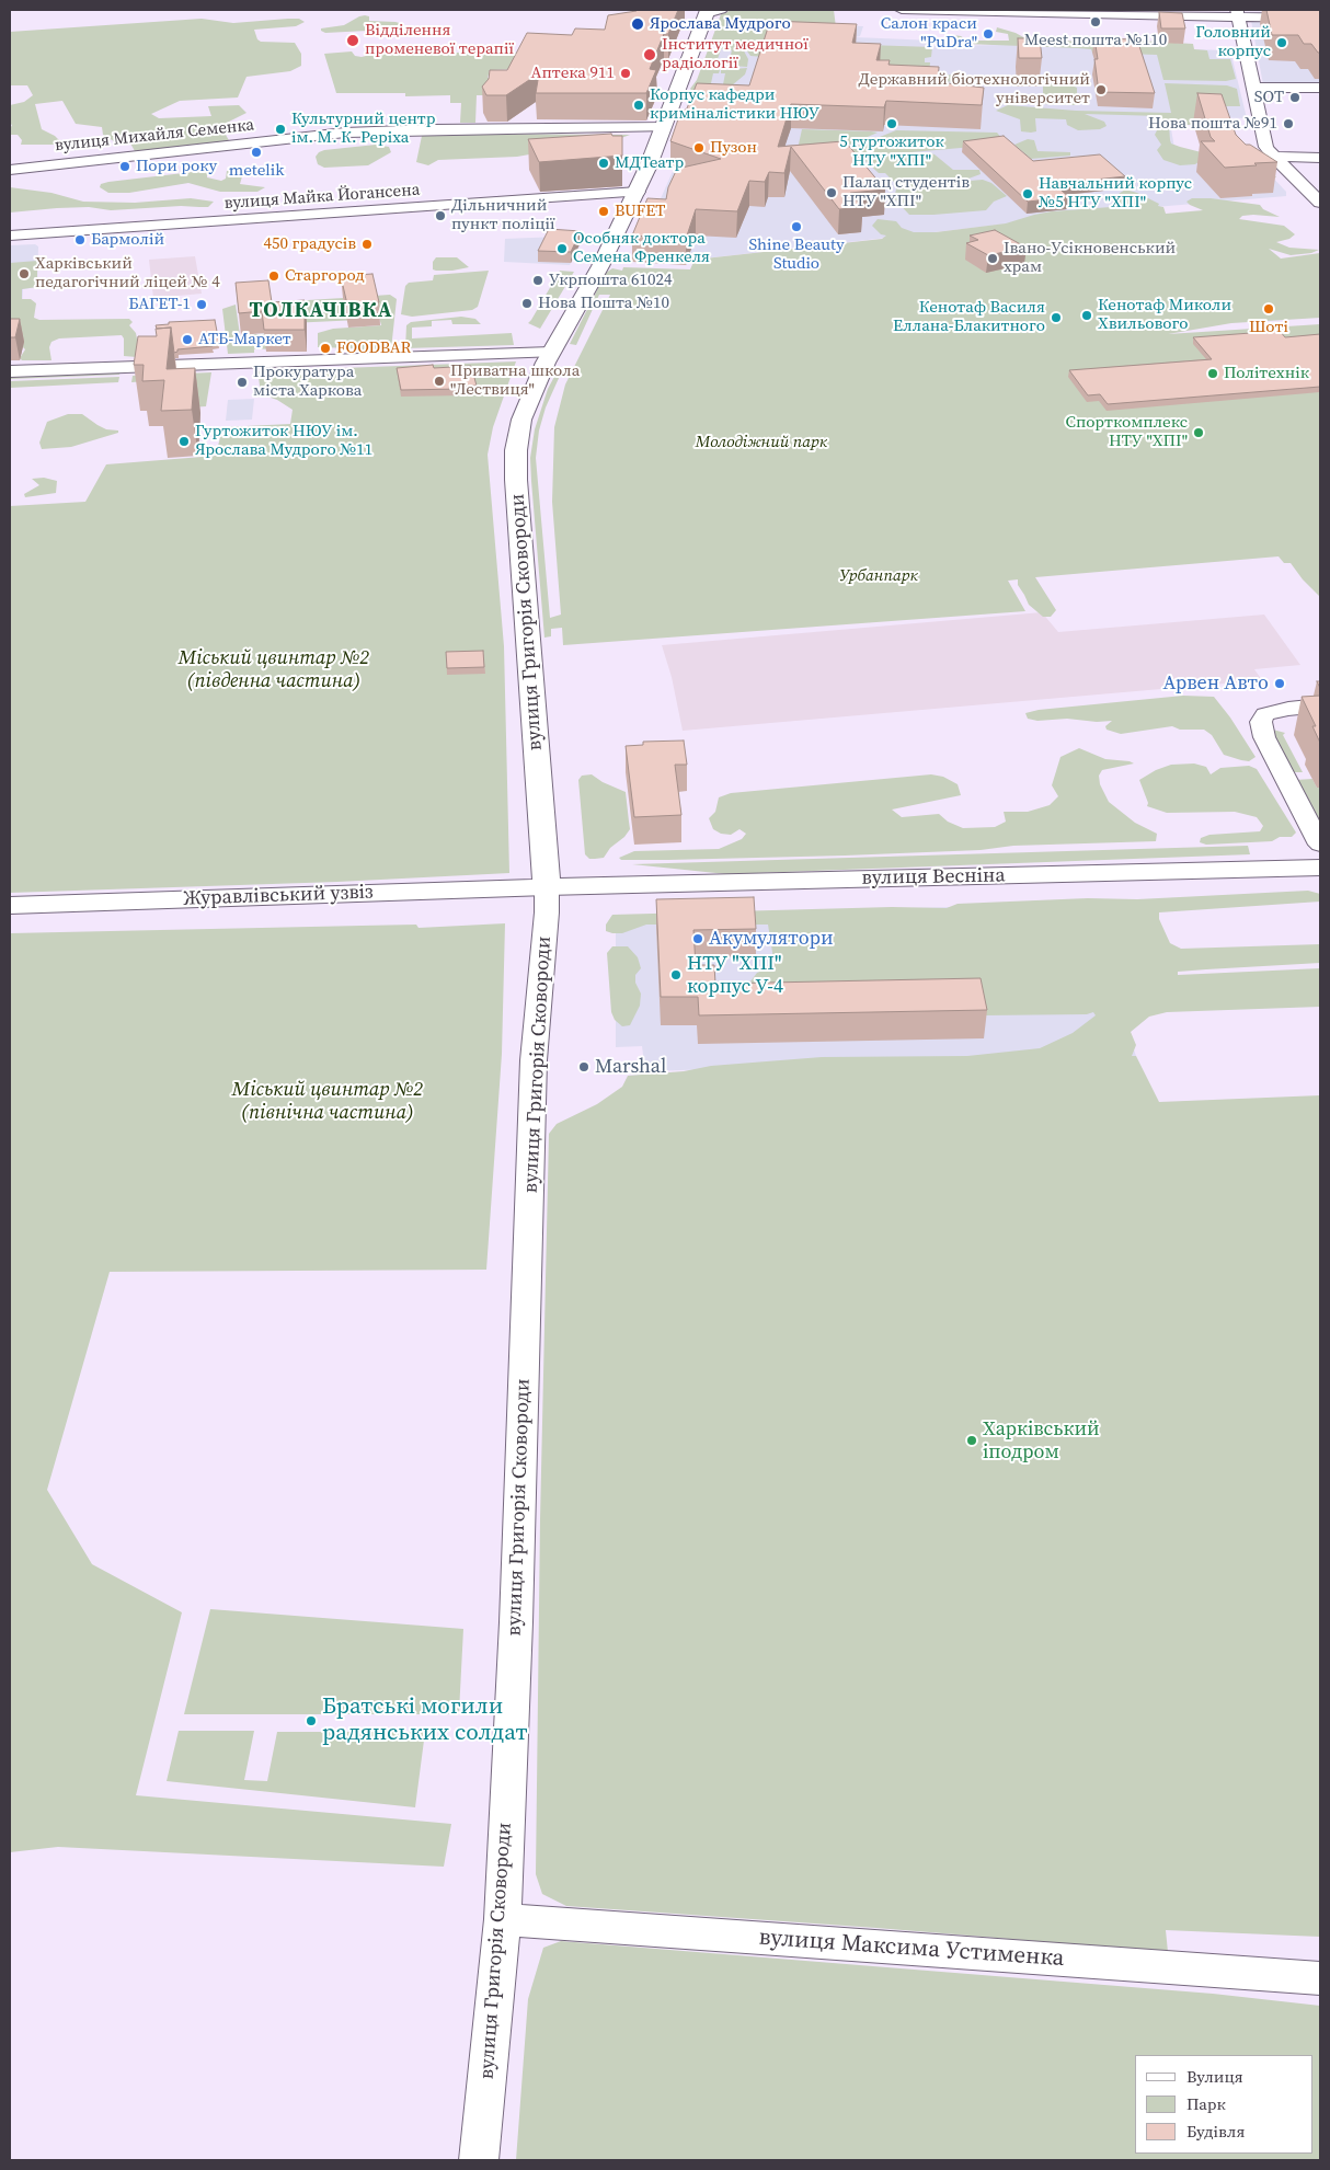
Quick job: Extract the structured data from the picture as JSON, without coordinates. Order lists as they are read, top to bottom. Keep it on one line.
{"streets":{"main road":["вулиця Григорія Сковороди","вулиця Весніна","Журавлівський узвіз"],"street":["вулиця Михайля Семенка","вулиця Майка Йогансена","вулиця Максима Устименка"]},"crossings":[["вулиця Михайля Семенка","вулиця Григорія Сковороди"],["вулиця Майка Йогансена","вулиця Григорія Сковороди"],["вулиця Григорія Сковороди","вулиця Весніна"],["вулиця Григорія Сковороди","Журавлівський узвіз"],["вулиця Григорія Сковороди","вулиця Максима Устименка"],["вулиця Весніна","Журавлівський узвіз"]],"districts":["ТОЛКАЧІВКА"],"parks":["Молодіжний парк","Урбанпарк","Міський цвинтар №2 (південна частина)","Міський цвинтар №2 (північна частина)"],"places":["Meest пошта №110","Ярослава Мудрого","Салон краси \"PuDra\"","Відділення променевої терапії","Головний корпус","Інститут медичної радіології","Аптека 911","Державний біотехнологічний університет","SOT","Корпус кафедри криміналістики НЮУ","5 гуртожиток НТУ \"ХПІ\"","Нова пошта №91","Культурний центр ім. М. К. Реріха","Пузон","metelik","МДТеатр","Пори року","Палац студентів НТУ \"ХПІ\"","Навчальний корпус №5 НТУ \"ХПІ\"","BUFET","Дільничний пункт поліції","Shine Beauty Studio","Бармолій","450 градусів","Особняк доктора Семена Френкеля","Івано-Усікновенський храм","Харківський педагогічний ліцей № 4","Старгород","Укрпошта 61024","Нова Пошта №10","БАГЕТ-1","Шоті","Кенотаф Миколи Хвильового","Кенотаф Василя Еллана-Блакитного","АТБ-Маркет","FOODBAR","Політехнік","Приватна школа \"Лествиця\"","Прокуратура міста Харкова","Спорткомплекс НТУ \"ХПІ\"","Гуртожиток НЮУ ім. Ярослава Мудрого №11","Арвен Авто","Акумулятори","НТУ \"ХПІ\" корпус У-4","Marshal","Харківський іподром","Братські могили радянських солдат"],"legend":["Вулиця","Парк","Будівля"]}
